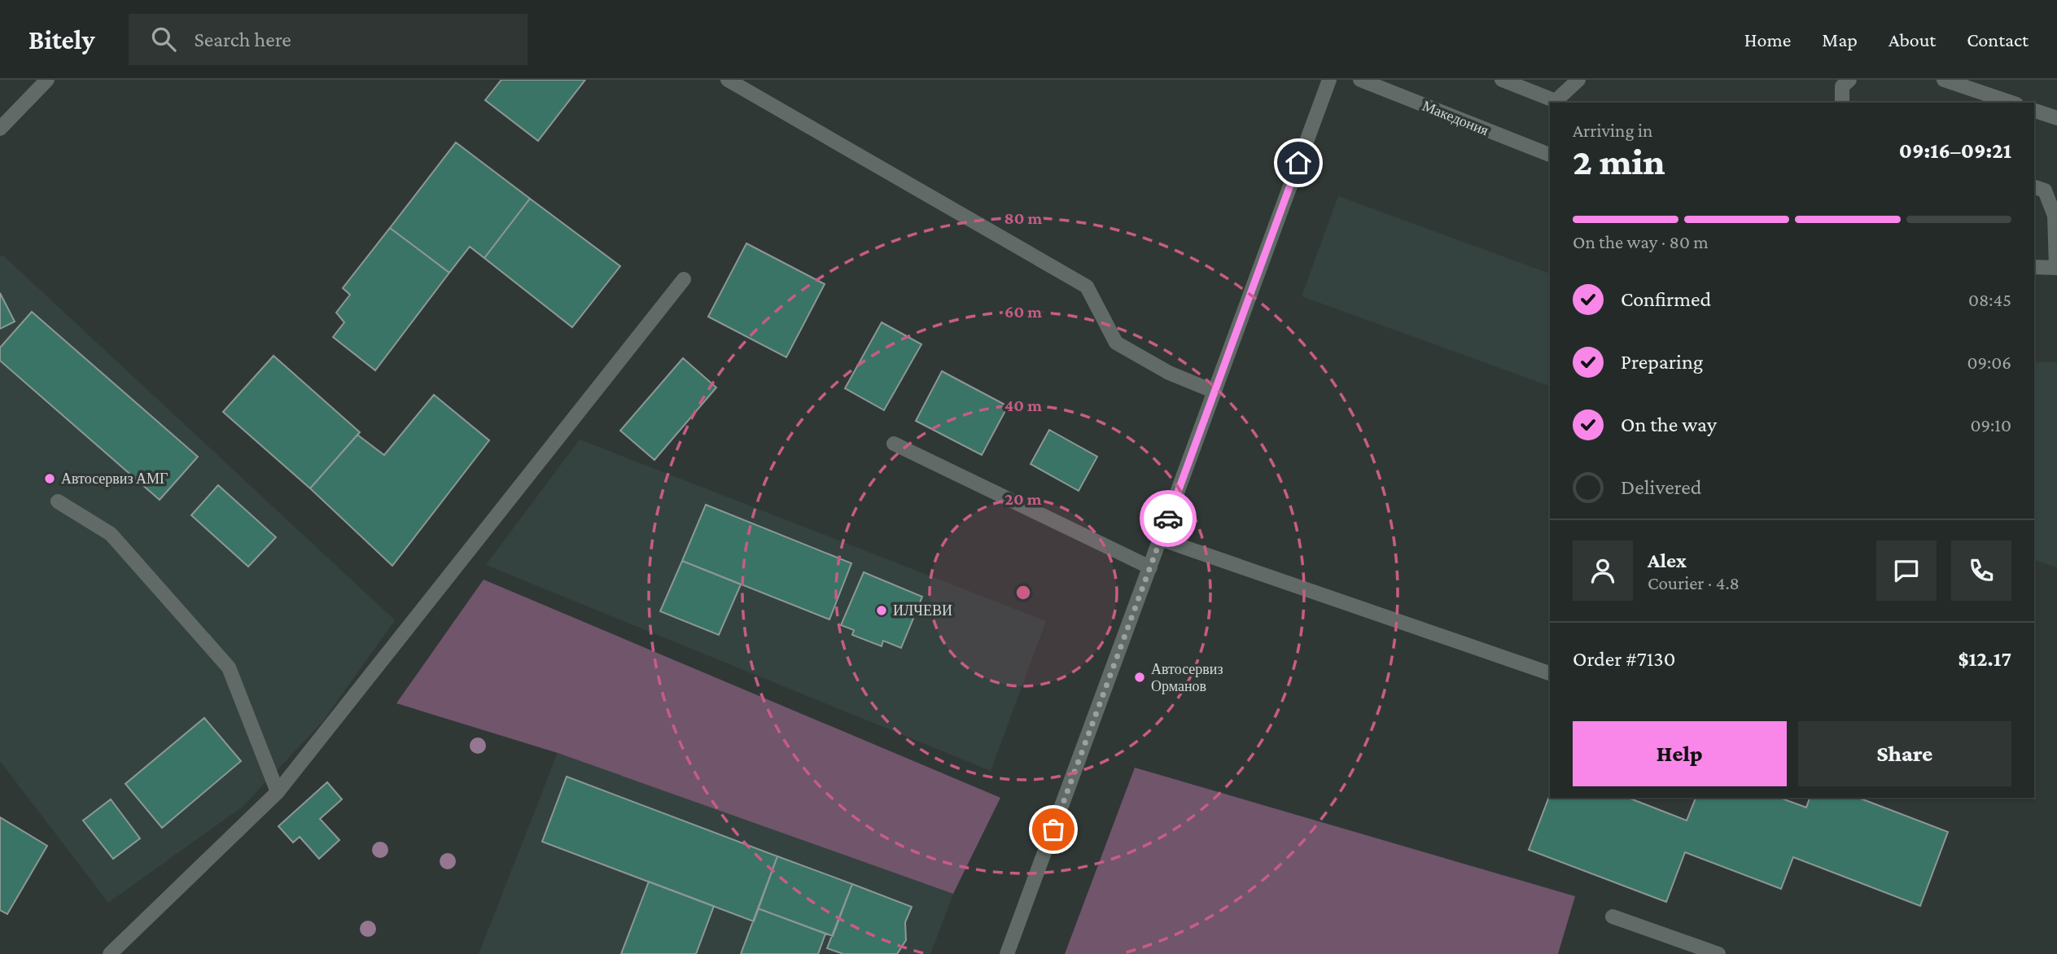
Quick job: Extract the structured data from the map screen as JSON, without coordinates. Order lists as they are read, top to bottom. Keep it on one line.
{"streets":{"street":["Македония"]},"places":["Автосервиз АМГ","ИЛЧЕВИ","Автосервиз Орманов"],"page":{"header":"Bitely","search":"Search here","nav":["Home","Map","About","Contact"],"heading":["2 min","Arriving in","09:16–09:21"],"panel":["Alex","Courier · 4.8","Order #7130","$12.17"],"bar":"On the way · 80 m","list":[["Confirmed","08:45"],["Preparing","09:06"],["On the way","09:10"],"Delivered"],"buttons":["Help","Share"]},"rings":["80 m","60 m","40 m","20 m"]}
